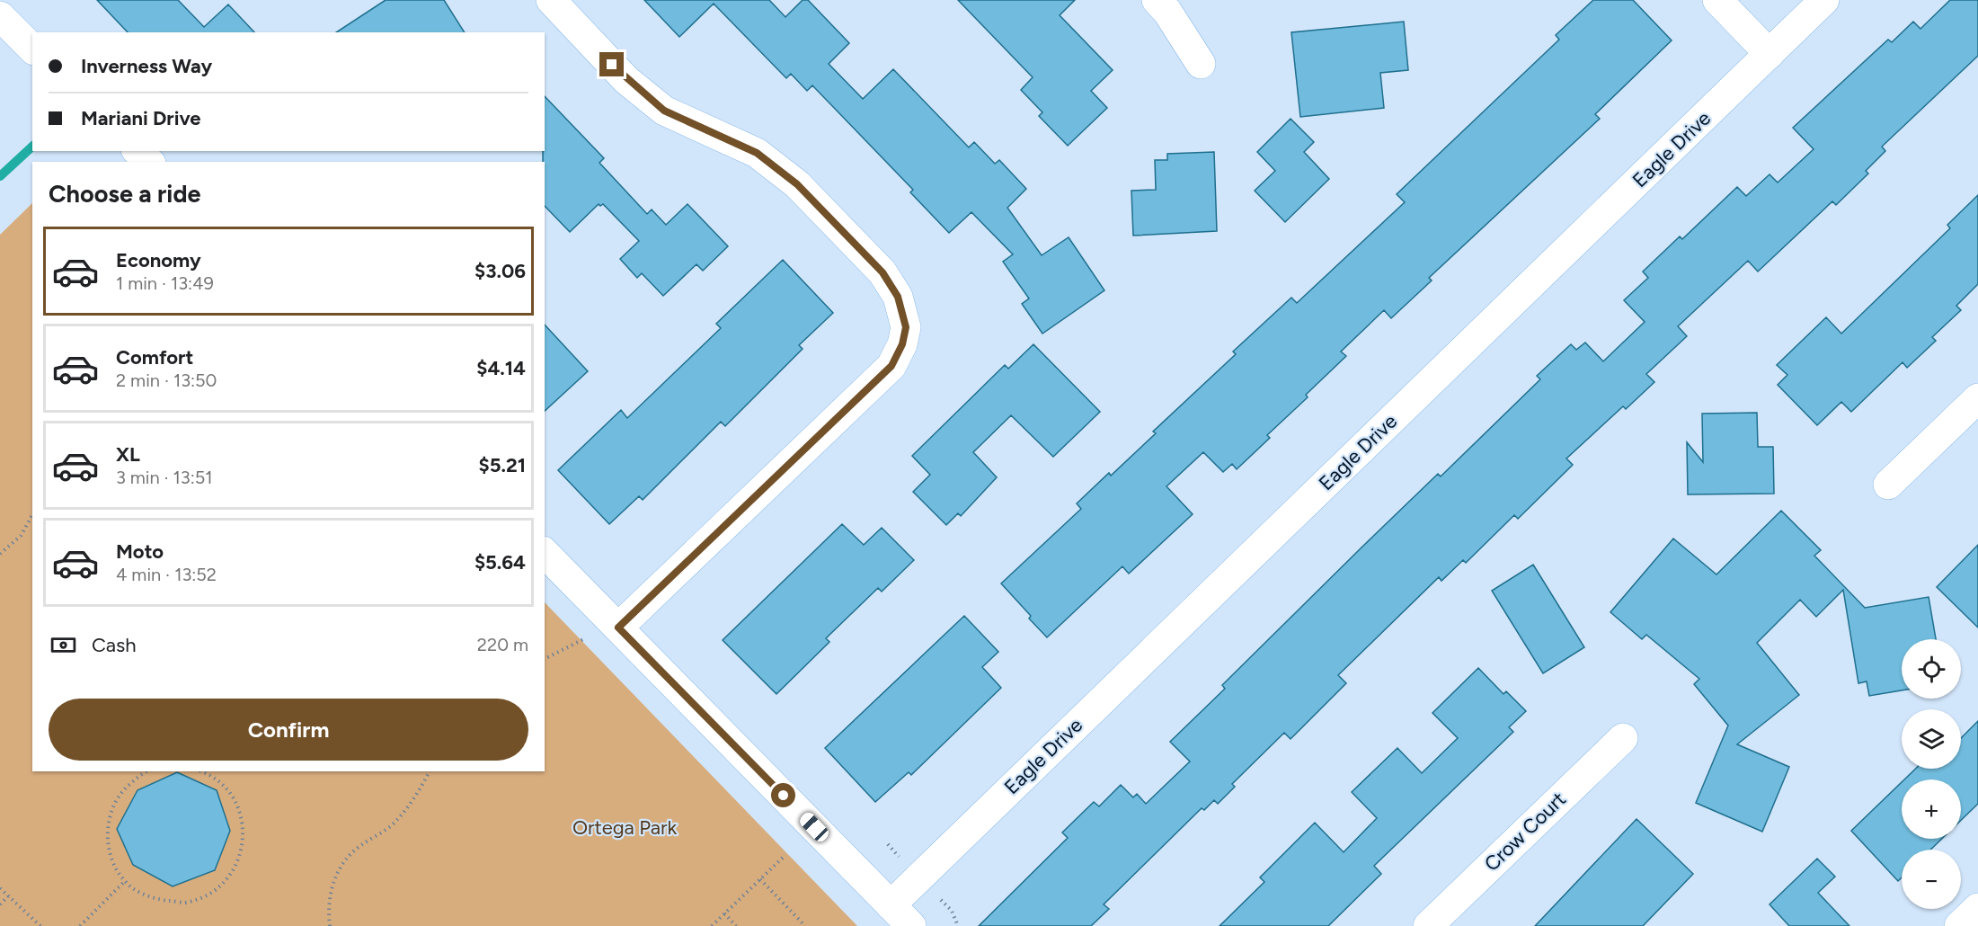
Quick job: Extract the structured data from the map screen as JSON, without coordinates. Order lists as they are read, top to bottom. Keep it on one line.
{"streets":{"street":["Eagle Drive","Crow Court"]},"parks":["Ortega Park"],"page":{"banner":["Inverness Way","Mariani Drive"],"heading":"Choose a ride","list":[{"name":"Economy","note":"1 min · 13:49","value":"$3.06"},{"name":"Comfort","note":"2 min · 13:50","value":"$4.14"},{"name":"XL","note":"3 min · 13:51","value":"$5.21"},{"name":"Moto","note":"4 min · 13:52","value":"$5.64"}],"pay":["Cash","220 m"],"map_buttons":["+","−"],"buttons":"Confirm"}}
